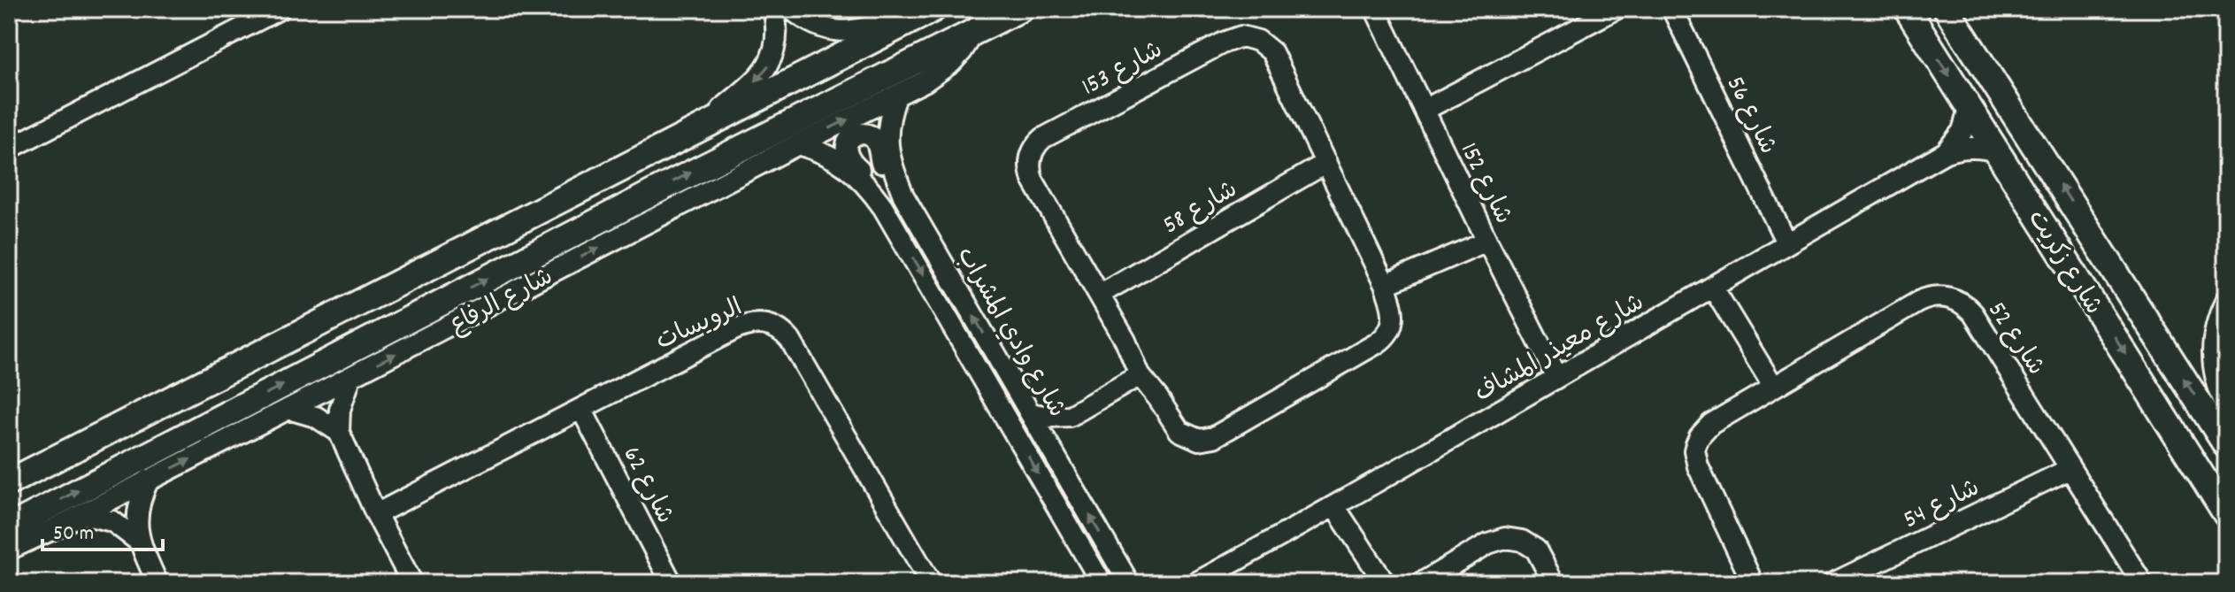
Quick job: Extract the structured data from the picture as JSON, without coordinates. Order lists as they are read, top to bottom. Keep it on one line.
{"streets":{"main road":["شارع زكريت","شارع الرفاع"],"street":["شارع 153","شارع 56","شارع 152","شارع 58","الرويسات","شارع وادي المشراب","شارع 52","شارع معيذر المشاف","شارع 62","شارع 54"]},"crossings":[["شارع 153","شارع 58"],["شارع 56","شارع معيذر المشاف"],["شارع 152","شارع معيذر المشاف"],["شارع زكريت","شارع معيذر المشاف"],["شارع الرفاع","شارع وادي المشراب"],["الرويسات","شارع 62"],["شارع 52","شارع 54"]],"scale_bar":"50 m"}
